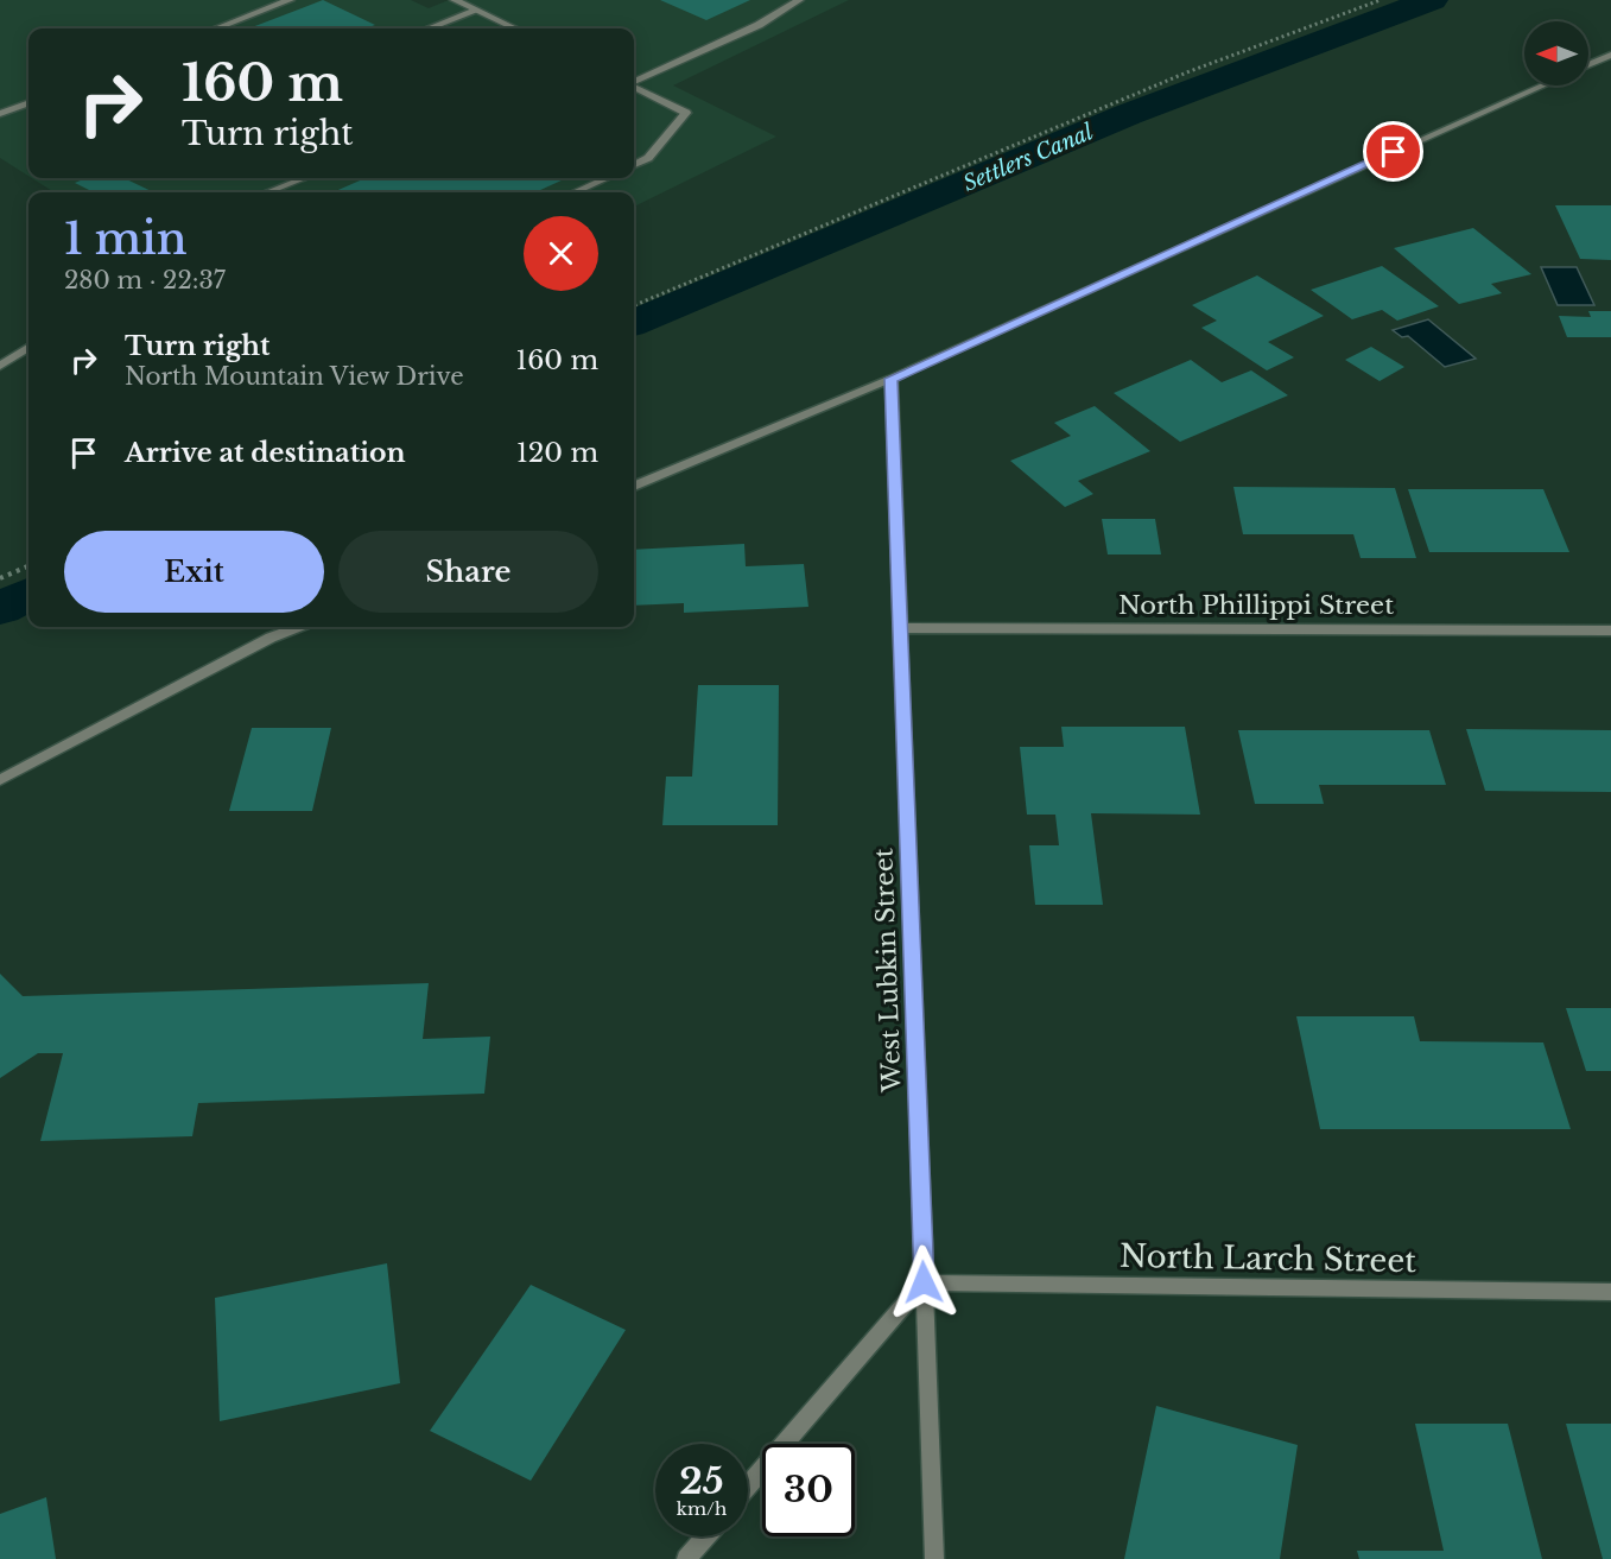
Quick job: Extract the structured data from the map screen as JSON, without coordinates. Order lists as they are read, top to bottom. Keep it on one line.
{"streets":{"street":["North Phillippi Street","West Lubkin Street","North Larch Street"]},"crossings":[["North Phillippi Street","West Lubkin Street"],["West Lubkin Street","North Larch Street"]],"water":["Settlers Canal"],"north":"left","page":{"turn":["160 m","Turn right"],"heading":["1 min","280 m · 22:37"],"list":[{"name":"Turn right","note":"North Mountain View Drive","value":"160 m"},{"name":"Arrive at destination","value":"120 m"}],"buttons":["Exit","Share"],"speed":"25 km/h","limit":"30"}}
